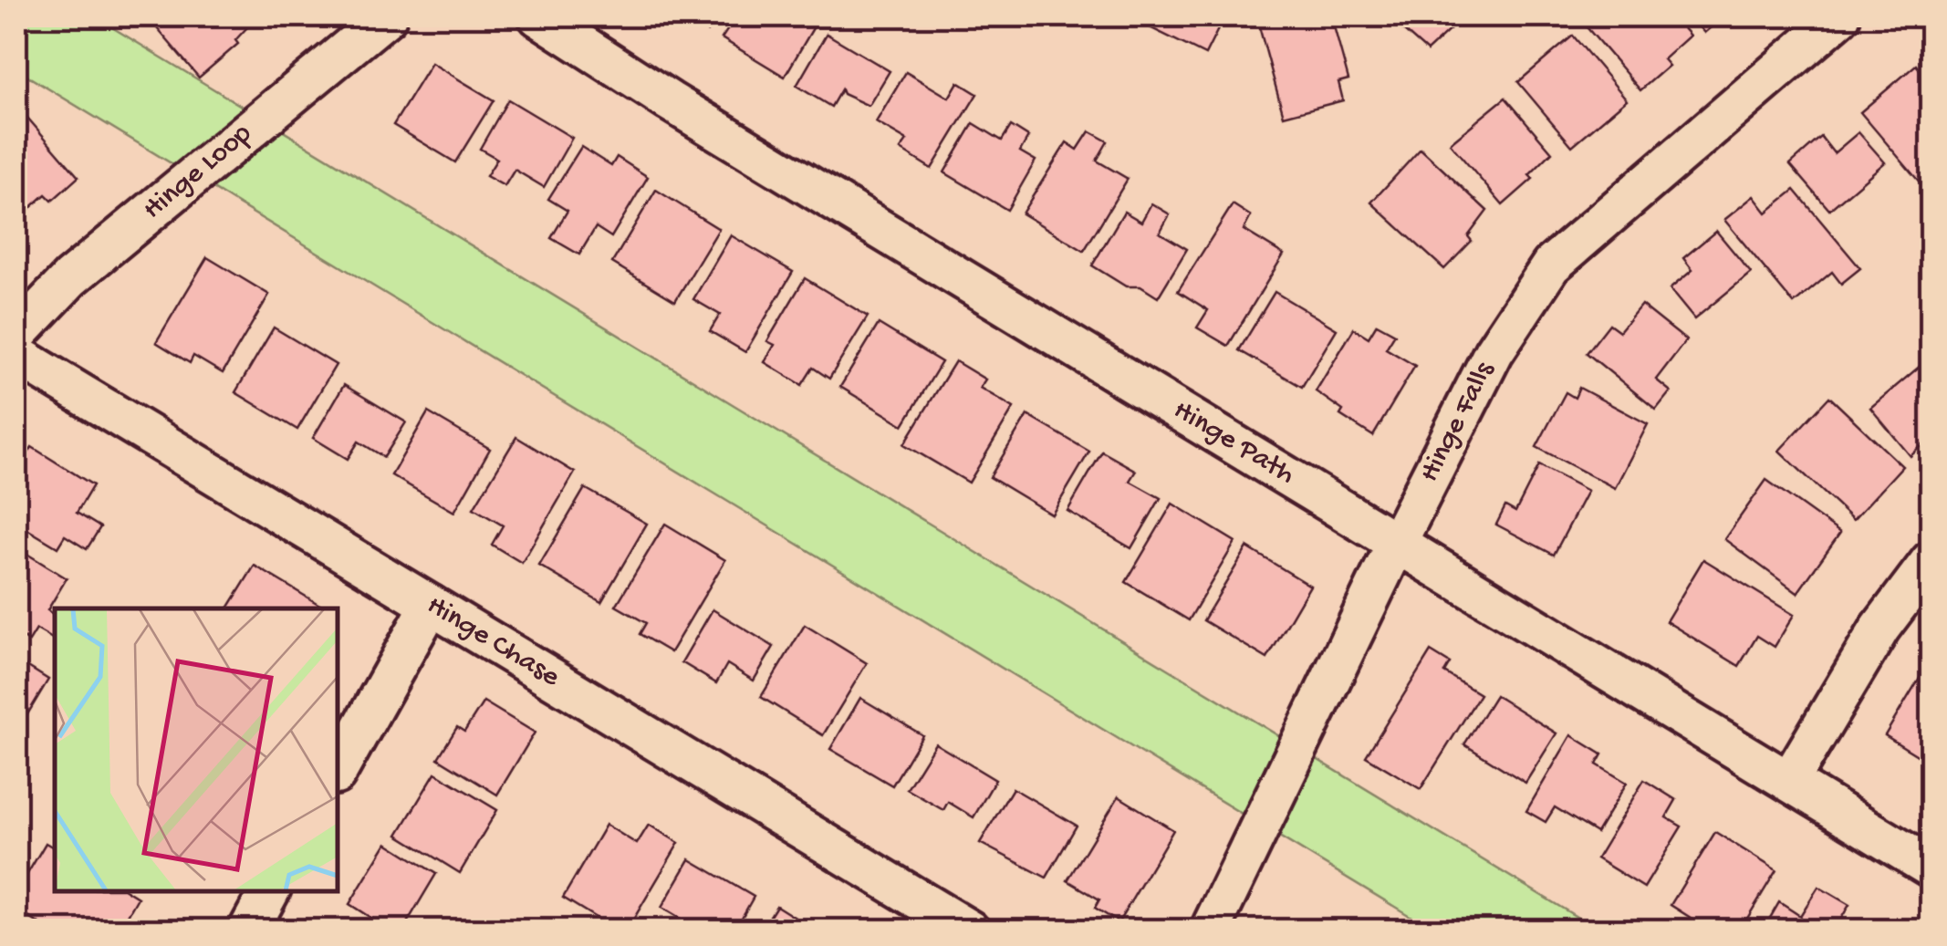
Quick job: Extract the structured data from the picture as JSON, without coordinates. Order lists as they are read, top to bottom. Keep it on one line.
{"streets":{"street":["Hinge Loop","Hinge Falls","Hinge Path","Hinge Chase"]},"crossings":[["Hinge Falls","Hinge Path"]]}
